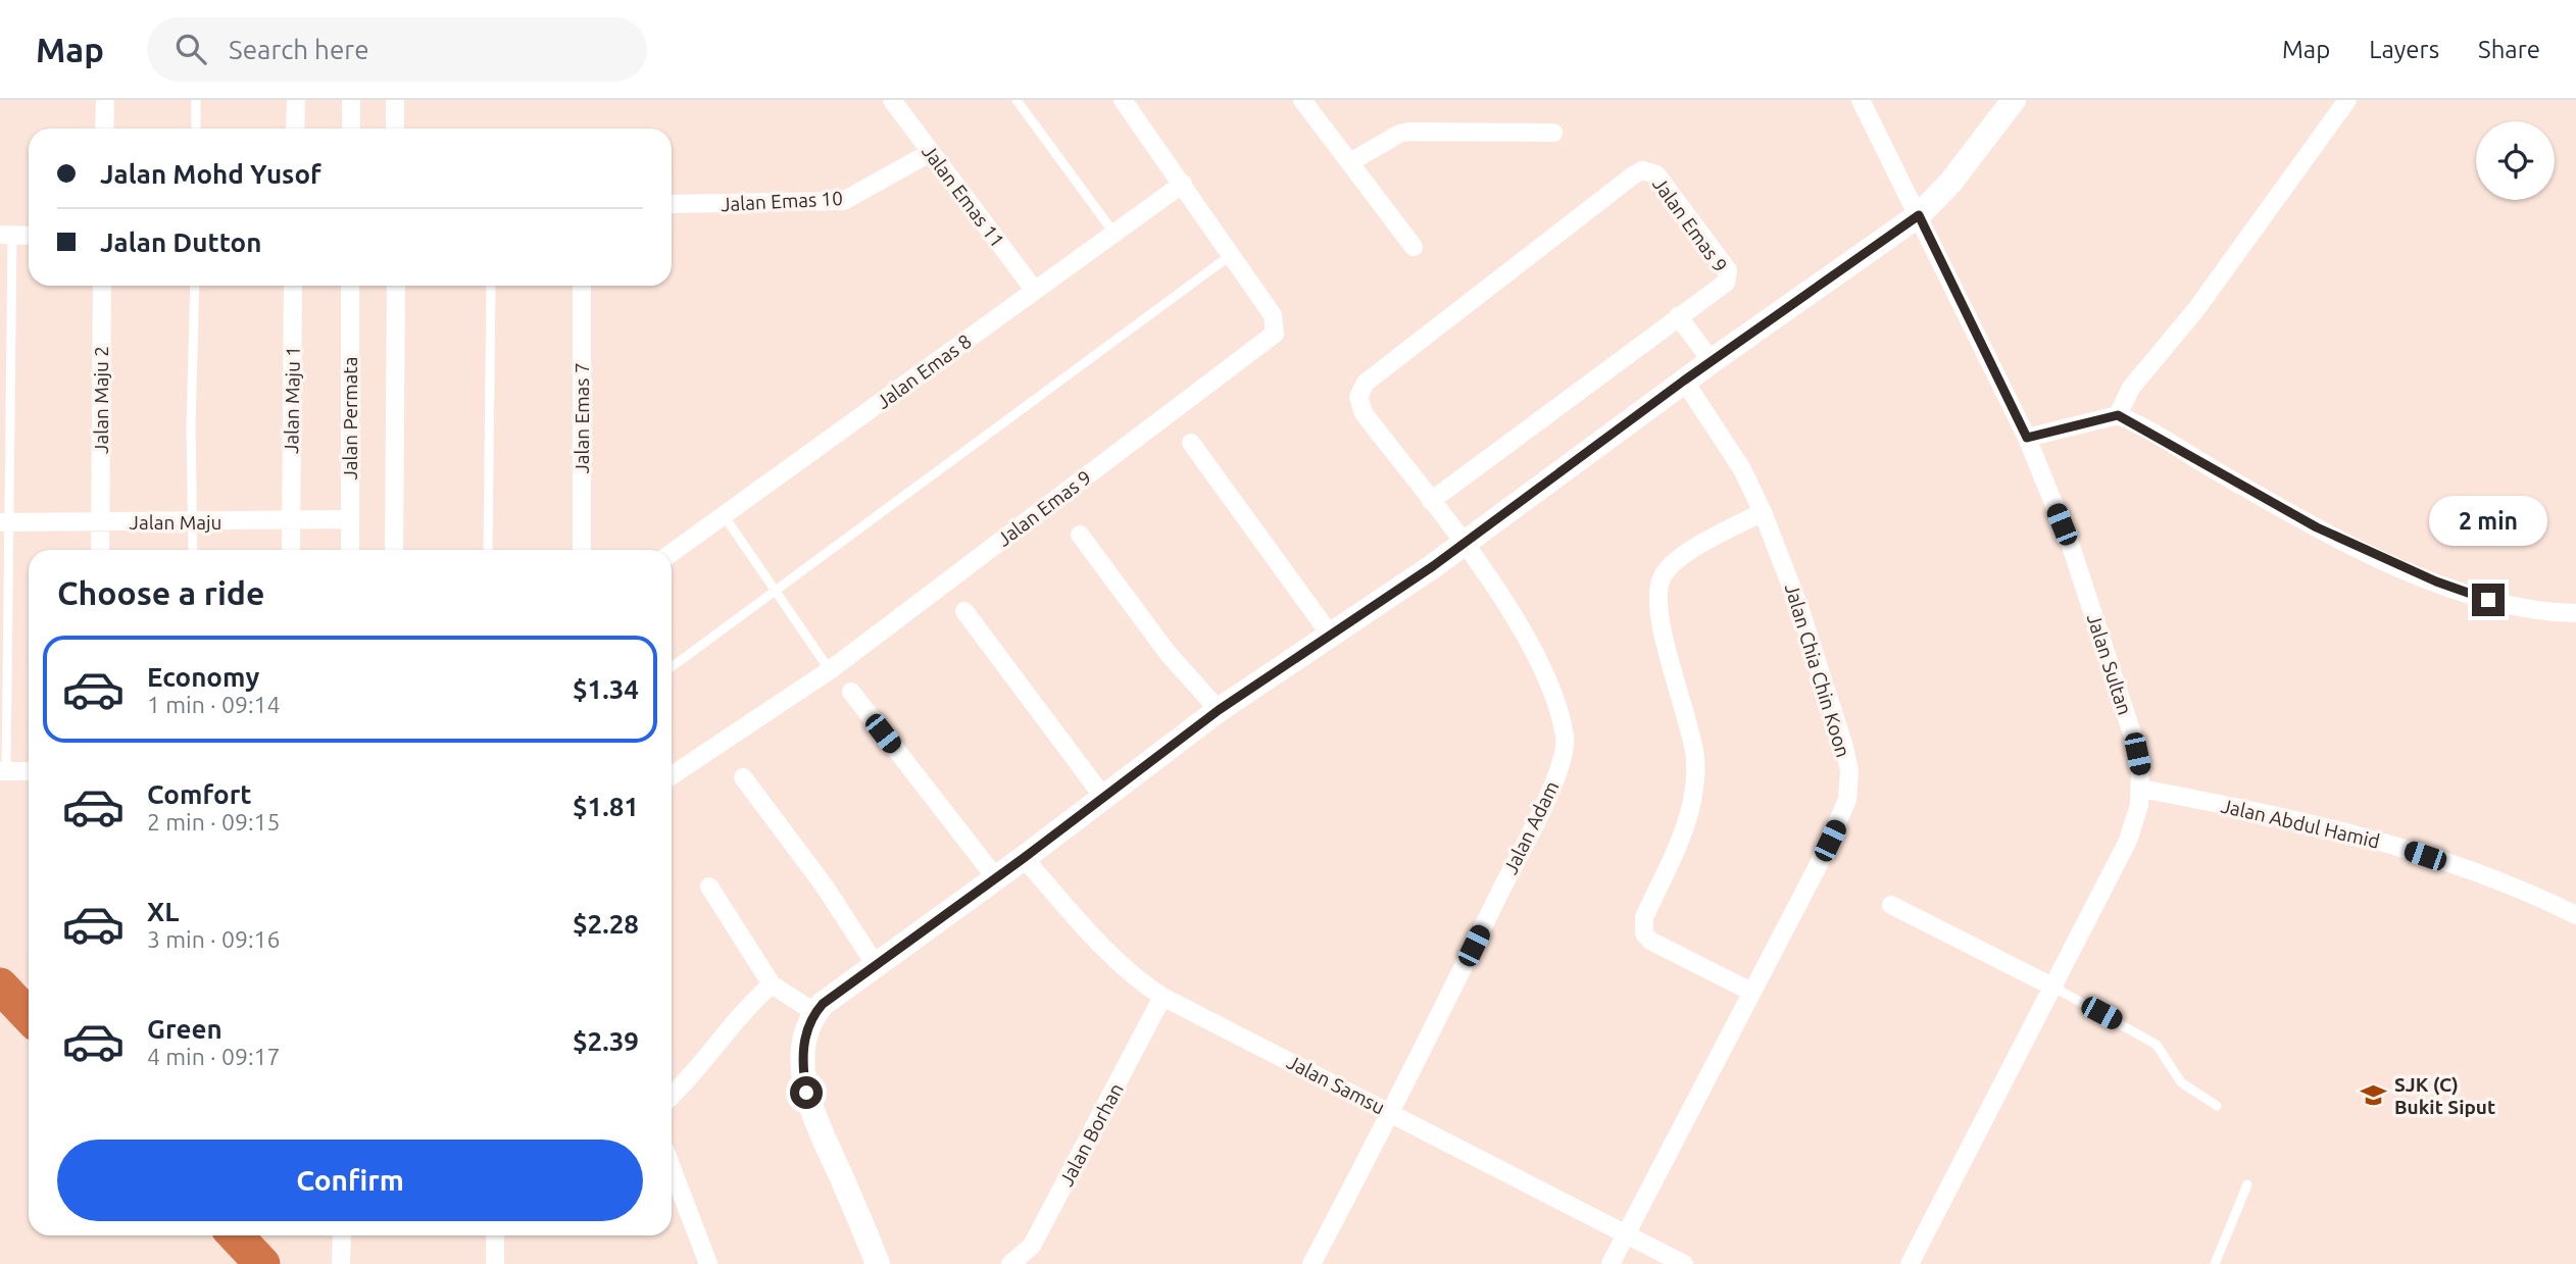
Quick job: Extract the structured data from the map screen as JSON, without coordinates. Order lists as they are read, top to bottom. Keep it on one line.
{"streets":{"street":["Jalan Emas 11","Jalan Emas 10","Jalan Emas 9","Jalan Emas 8","Jalan Maju 2","Jalan Maju 1","Jalan Permata","Jalan Emas 7","Jalan Maju","Jalan Sultan","Jalan Chia Chin Koon","Jalan Abdul Hamid","Jalan Adam","Jalan Samsu","Jalan Borhan"]},"crossings":[["Jalan Emas 11","Jalan Emas 10"],["Jalan Emas 11","Jalan Emas 8"],["Jalan Emas 9","Jalan Emas 8"],["Jalan Emas 9","Jalan Adam"],["Jalan Maju 2","Jalan Maju"],["Jalan Maju 1","Jalan Maju"],["Jalan Permata","Jalan Maju"],["Jalan Sultan","Jalan Abdul Hamid"],["Jalan Chia Chin Koon","Jalan Samsu"],["Jalan Adam","Jalan Samsu"],["Jalan Samsu","Jalan Borhan"]],"places":{"school or university":["SJK (C) Bukit Siput"]},"page":{"header":"Map","search":"Search here","nav":["Map","Layers","Share"],"banner":["Jalan Mohd Yusof","Jalan Dutton"],"bubble":"2 min","heading":"Choose a ride","list":[{"name":"Economy","note":"1 min · 09:14","value":"$1.34"},{"name":"Comfort","note":"2 min · 09:15","value":"$1.81"},{"name":"XL","note":"3 min · 09:16","value":"$2.28"},{"name":"Green","note":"4 min · 09:17","value":"$2.39"}],"buttons":"Confirm"}}
